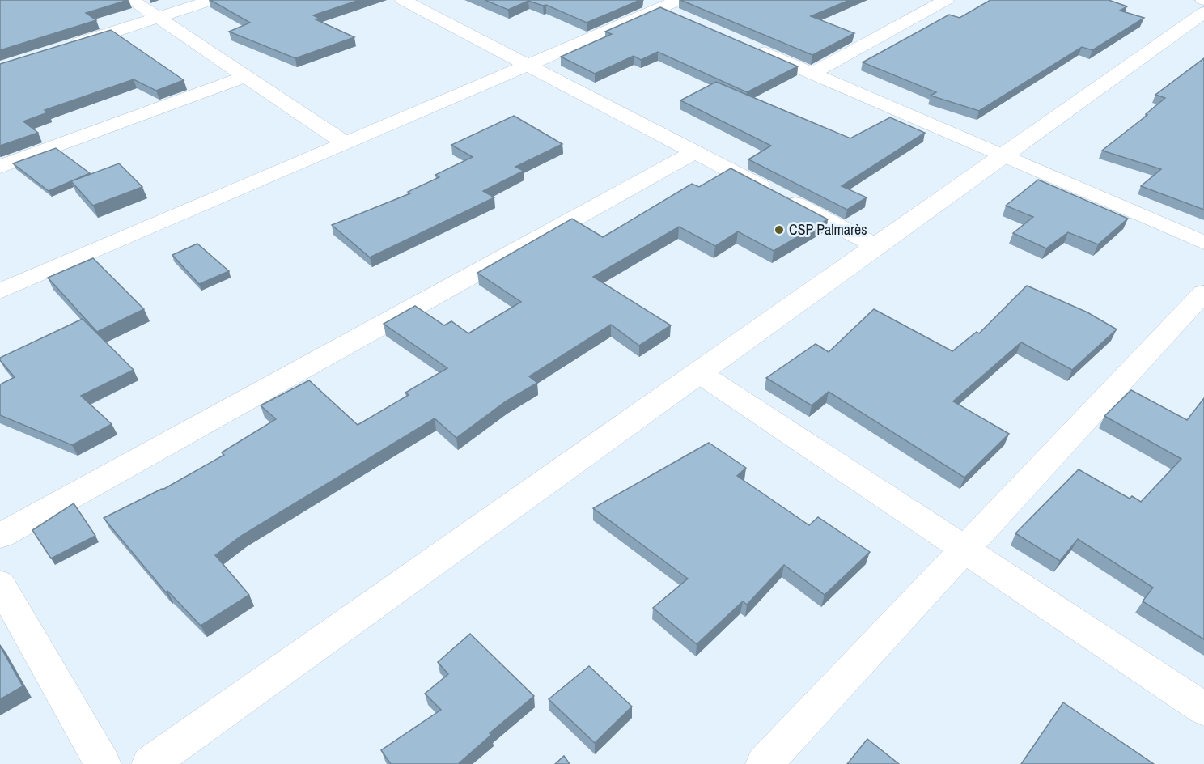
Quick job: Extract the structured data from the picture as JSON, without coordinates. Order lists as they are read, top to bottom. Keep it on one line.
{"places":["CSP Palmarès"]}
